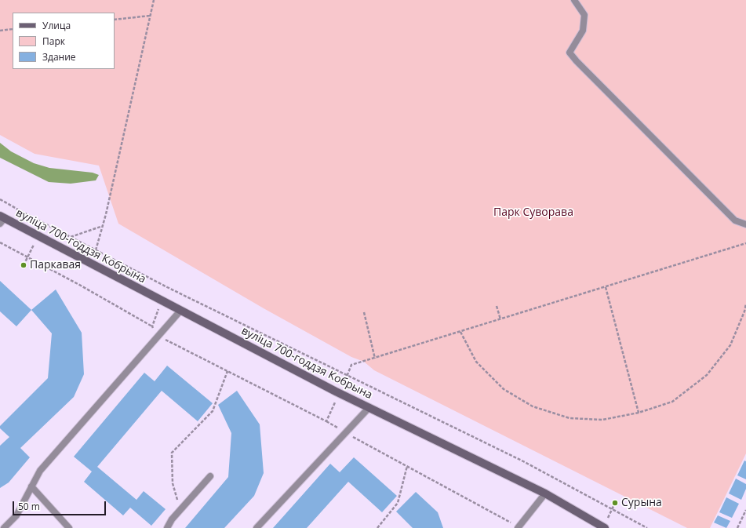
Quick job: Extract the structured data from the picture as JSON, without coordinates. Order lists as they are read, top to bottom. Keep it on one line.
{"streets":{"street":["вуліца 700-годдзя Кобрына"]},"parks":["Парк Суворава"],"places":["Паркавая","Сурына"],"legend":["Улица","Парк","Здание"],"scale_bar":"50 m"}
